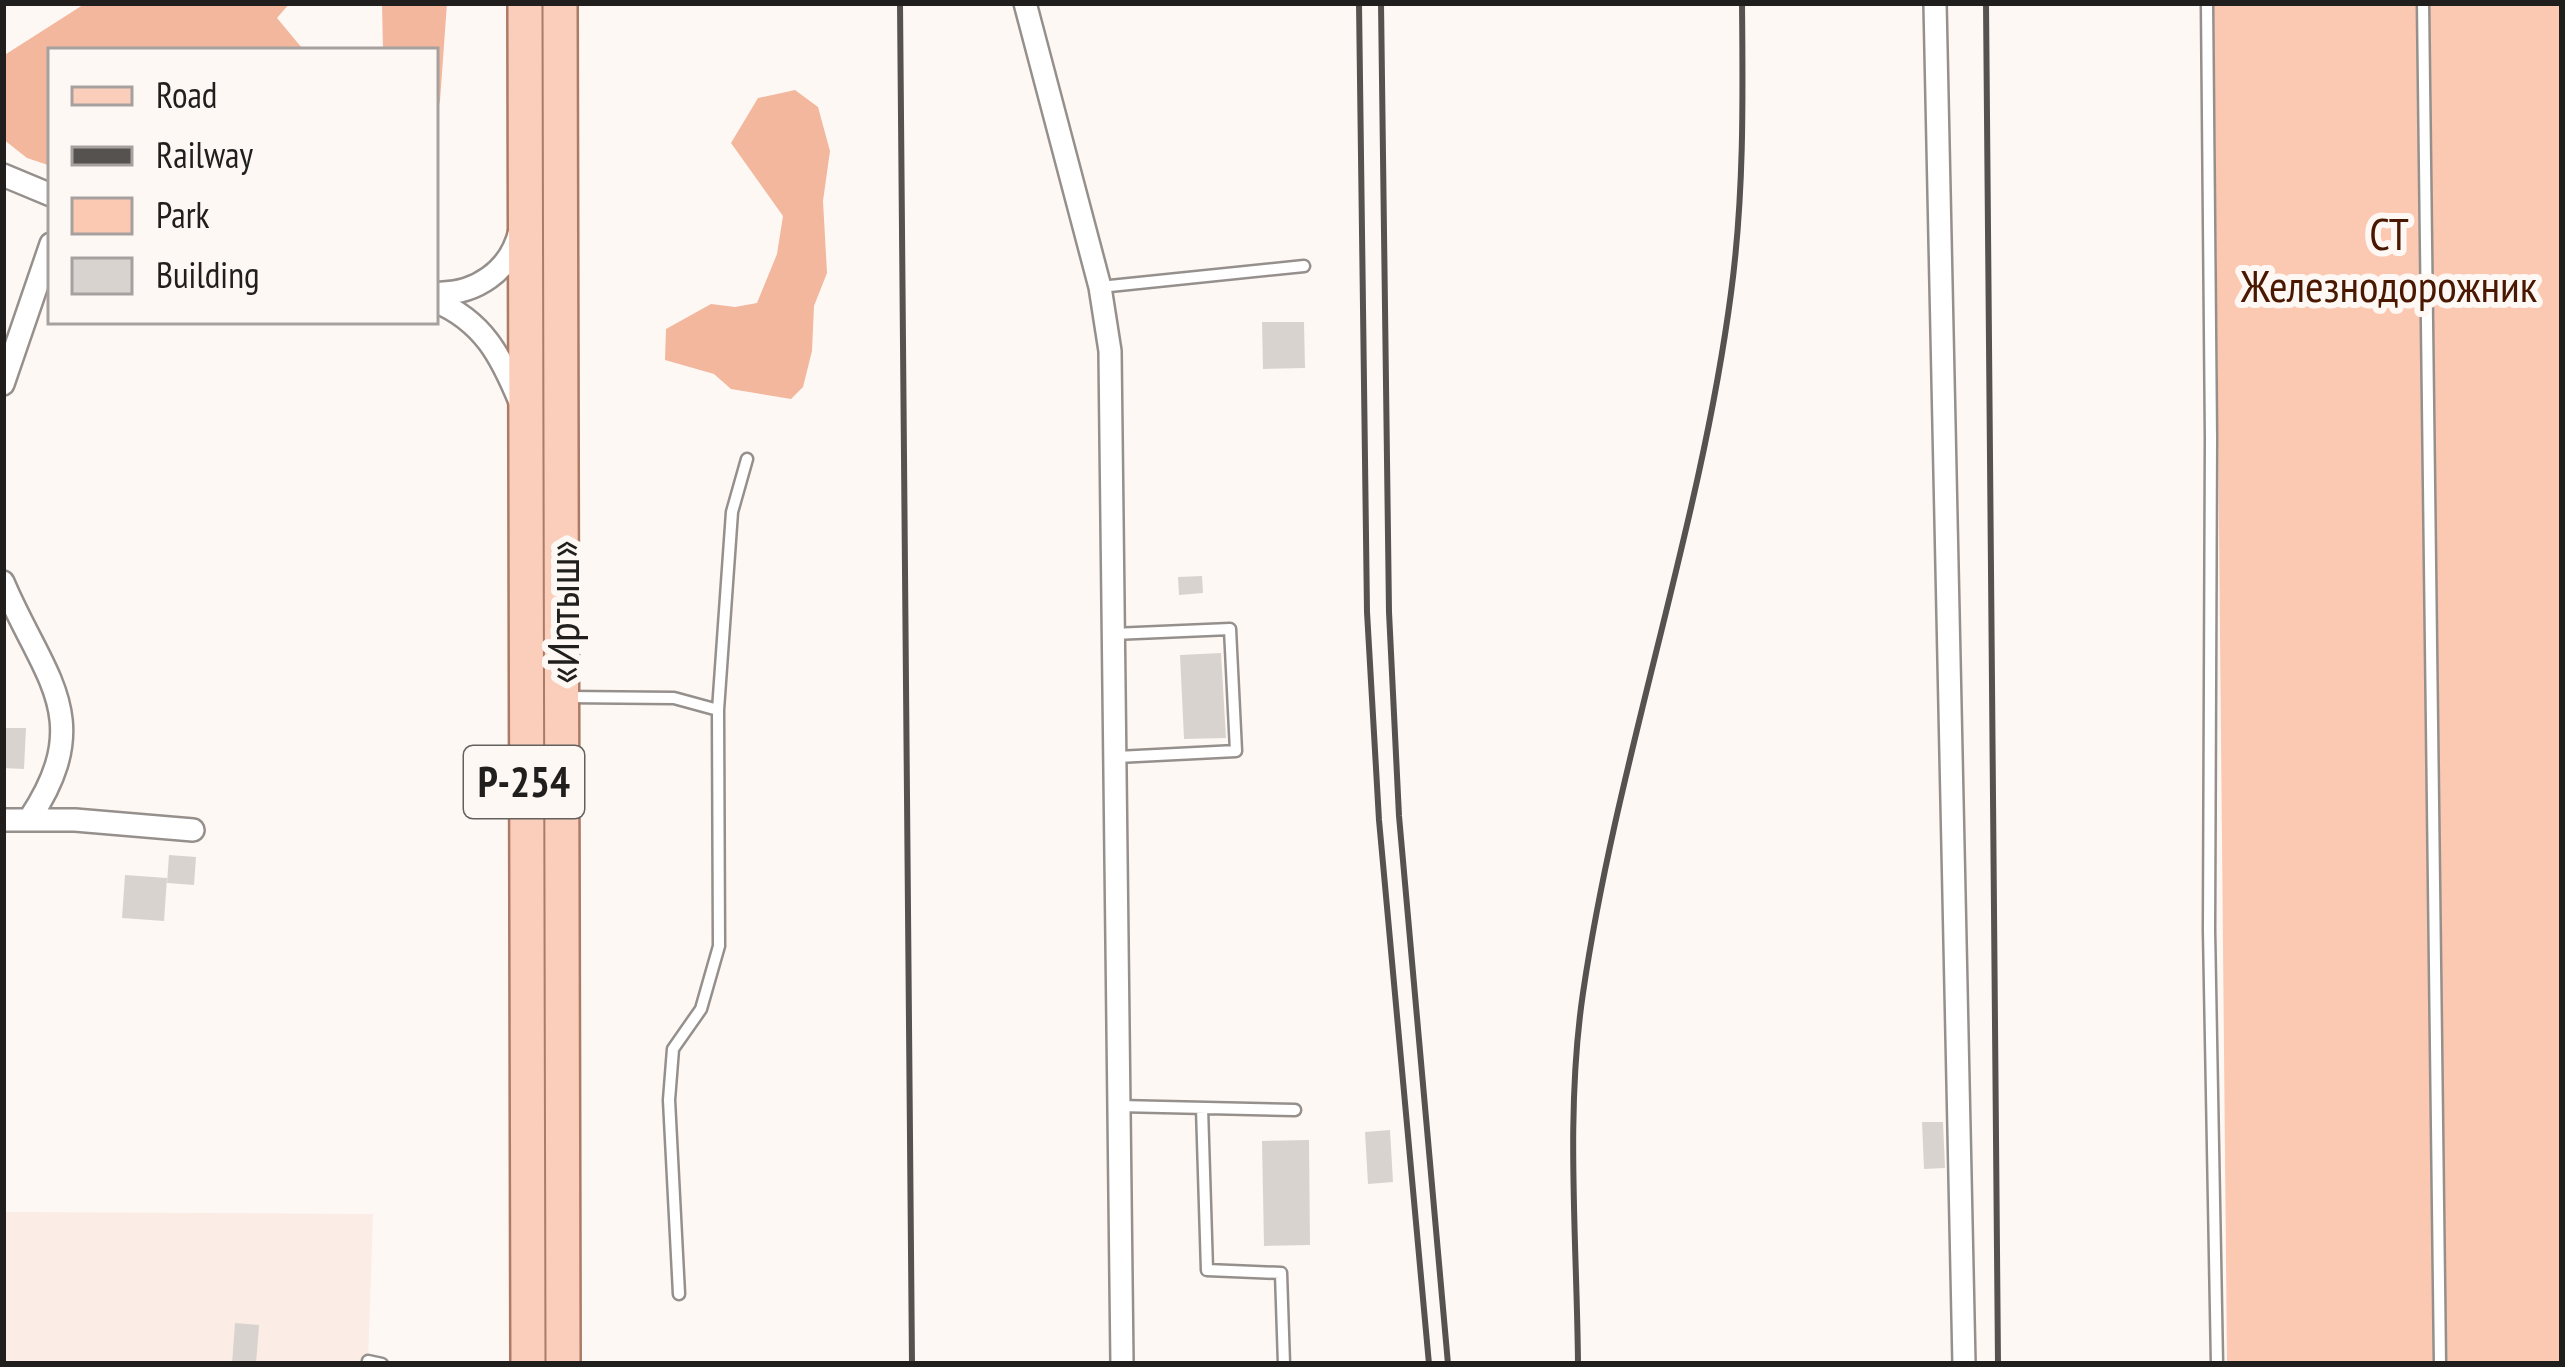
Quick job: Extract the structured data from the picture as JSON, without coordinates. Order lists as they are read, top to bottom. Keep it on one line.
{"streets":{"main road":["«Иртыш»","Р-254"]},"parks":["СТ Железнодорожник"],"legend":["Road","Railway","Park","Building"]}
